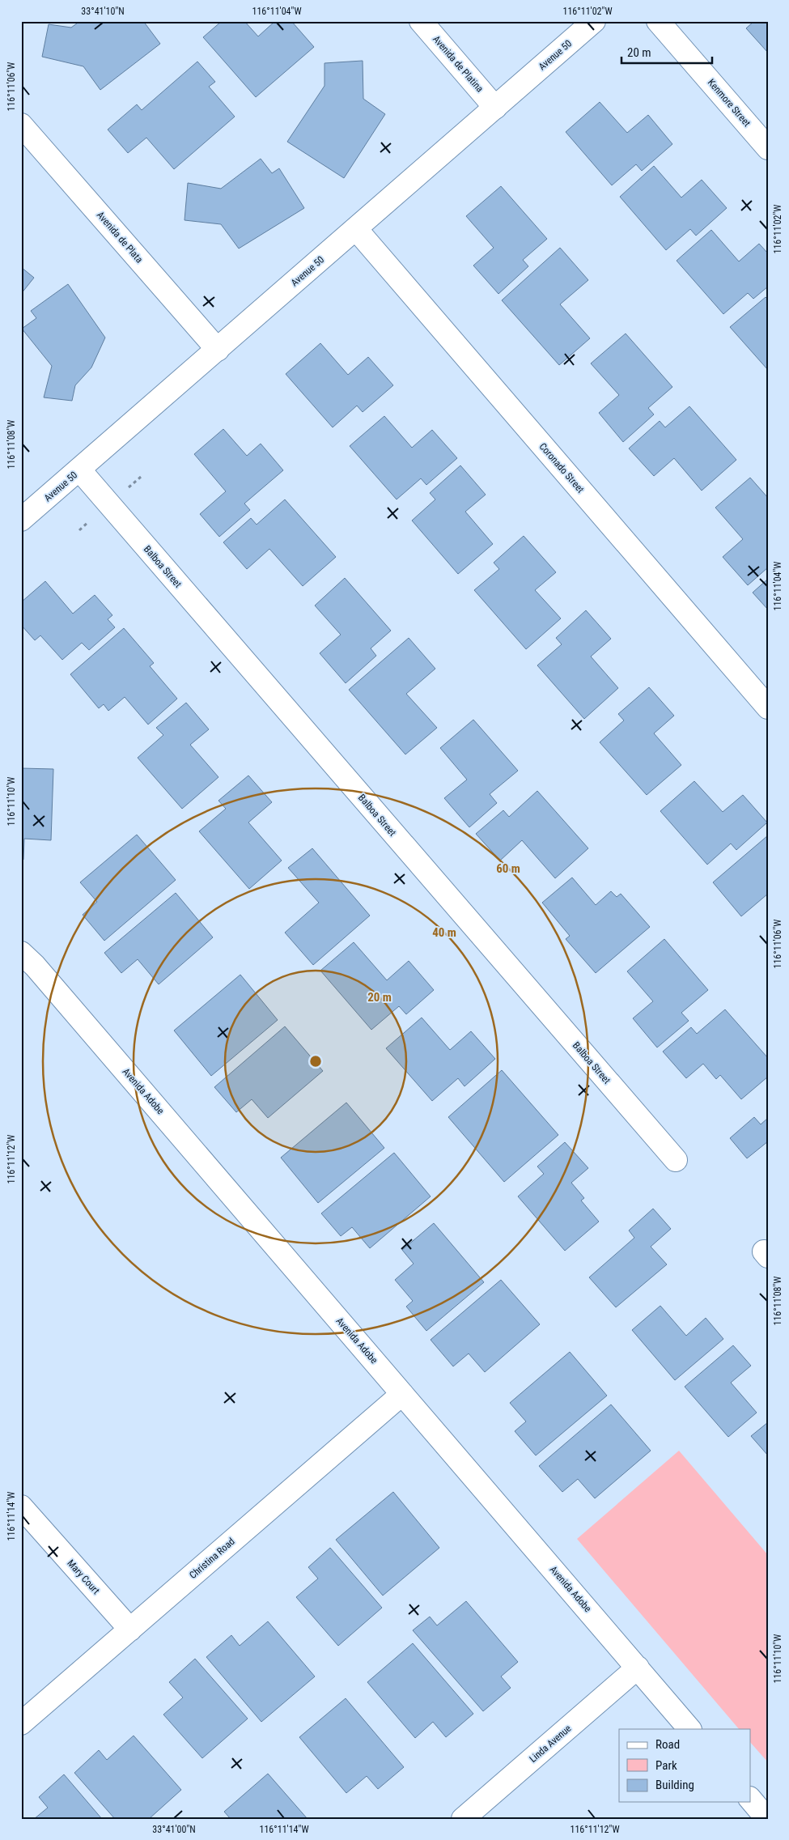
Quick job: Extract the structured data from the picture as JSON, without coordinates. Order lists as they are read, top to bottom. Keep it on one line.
{"streets":{"street":["Avenue 50","Avenida de Platina","Kenmore Street","Avenida de Plata","Coronado Street","Balboa Street","Avenida Adobe","Christina Road","Mary Court","Linda Avenue"]},"crossings":[["Avenue 50","Avenida de Platina"],["Avenue 50","Avenida de Plata"],["Avenue 50","Coronado Street"],["Avenue 50","Balboa Street"],["Avenida Adobe","Christina Road"],["Avenida Adobe","Linda Avenue"],["Christina Road","Mary Court"]],"legend":["Road","Park","Building"],"scale_bar":"20 m","coordinates":["33°41'10\"N","116°11'04\"W","116°11'02\"W","116°11'06\"W","116°11'08\"W","116°11'10\"W","116°11'12\"W","116°11'14\"W","33°41'00\"N"],"rings":["60 m","40 m","20 m"]}
